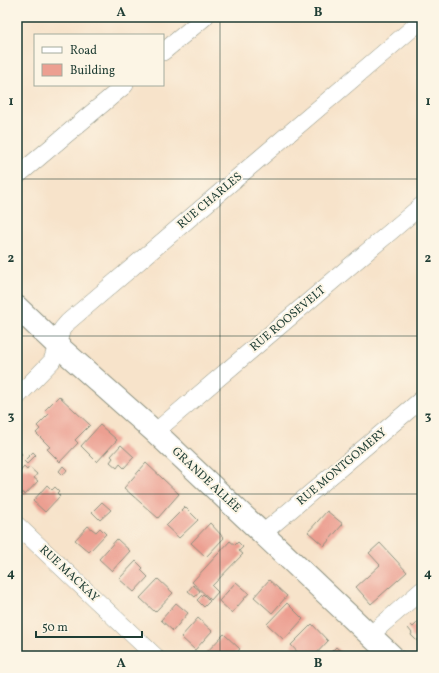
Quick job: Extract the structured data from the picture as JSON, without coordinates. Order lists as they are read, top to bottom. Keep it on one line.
{"streets":{"main road":["GRANDE ALLÉE"],"street":["RUE CHARLES","RUE ROOSEVELT","RUE MONTGOMERY","RUE MACKAY"]},"crossings":[["RUE CHARLES","GRANDE ALLÉE"],["RUE ROOSEVELT","GRANDE ALLÉE"],["RUE MONTGOMERY","GRANDE ALLÉE"]],"legend":["Road","Building"],"scale_bar":"50 m","grid":{"columns":["A","B"],"rows":["1","2","3","4"]}}
